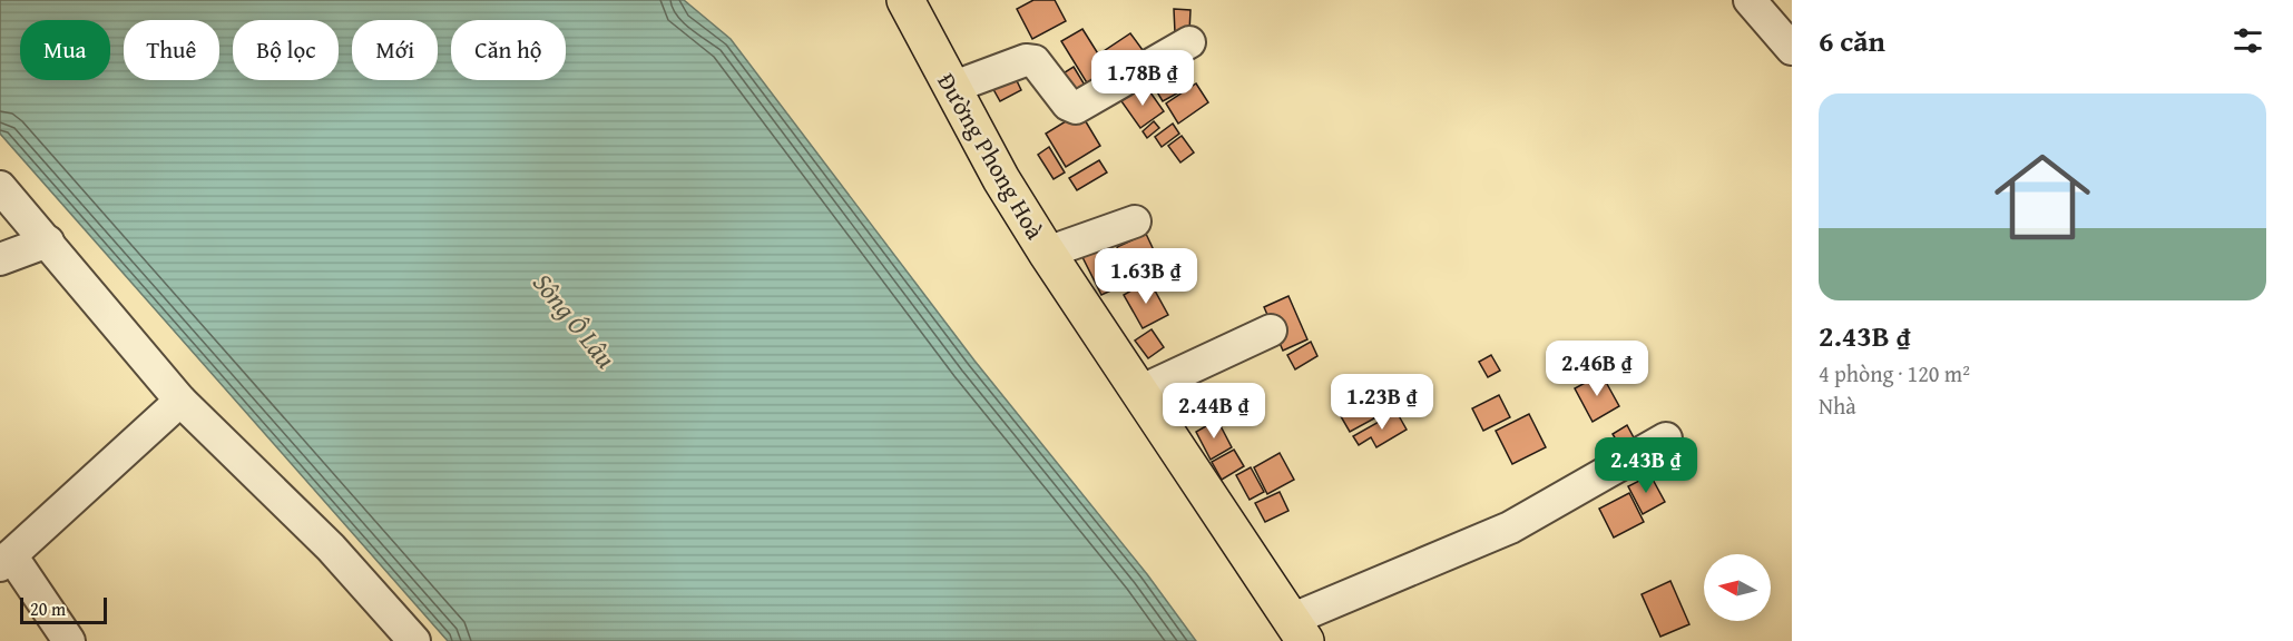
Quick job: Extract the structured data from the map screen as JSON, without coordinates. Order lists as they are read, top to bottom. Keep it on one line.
{"streets":{"main road":["Đường Phong Hoà"]},"water":["Sông Ô Lâu"],"scale_bar":"20 m","north":"left","page":{"heading":"6 căn","chip":["Mua","Thuê","Bộ lọc","Mới","Căn hộ"],"price":["1.78B ₫","1.63B ₫","2.46B ₫","1.23B ₫","2.44B ₫","2.43B ₫"],"list":[{"name":"2.43B ₫","note":"4 phòng · 120 m² · Nhà"}],"scale":"20 m"}}
